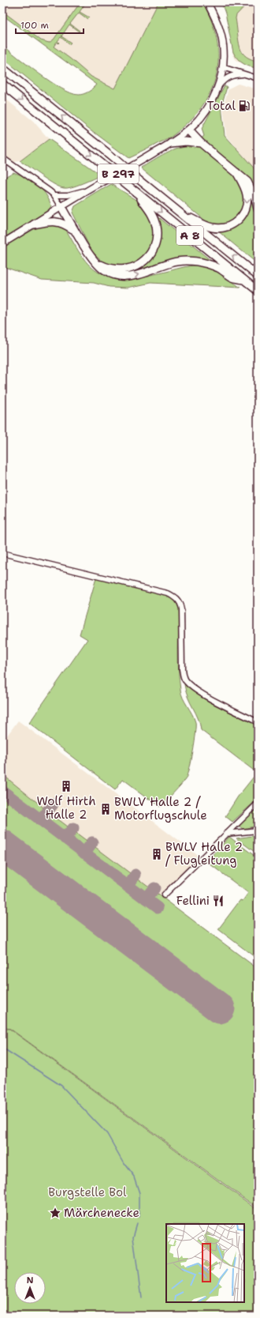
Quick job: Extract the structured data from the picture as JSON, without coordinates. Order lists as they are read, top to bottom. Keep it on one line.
{"streets":{"highway":["A 8"],"main road":["B 297"]},"parks":["Burgstelle Bol"],"places":{"fuel station":["Total"],"building":["Wolf Hirth Halle 2","BWLV Halle 2 / Motorflugschule","BWLV Halle 2 / Flugleitung"],"restaurant":["Fellini"],"place":["Märchenecke"]},"scale_bar":"100 m","north":"top"}
